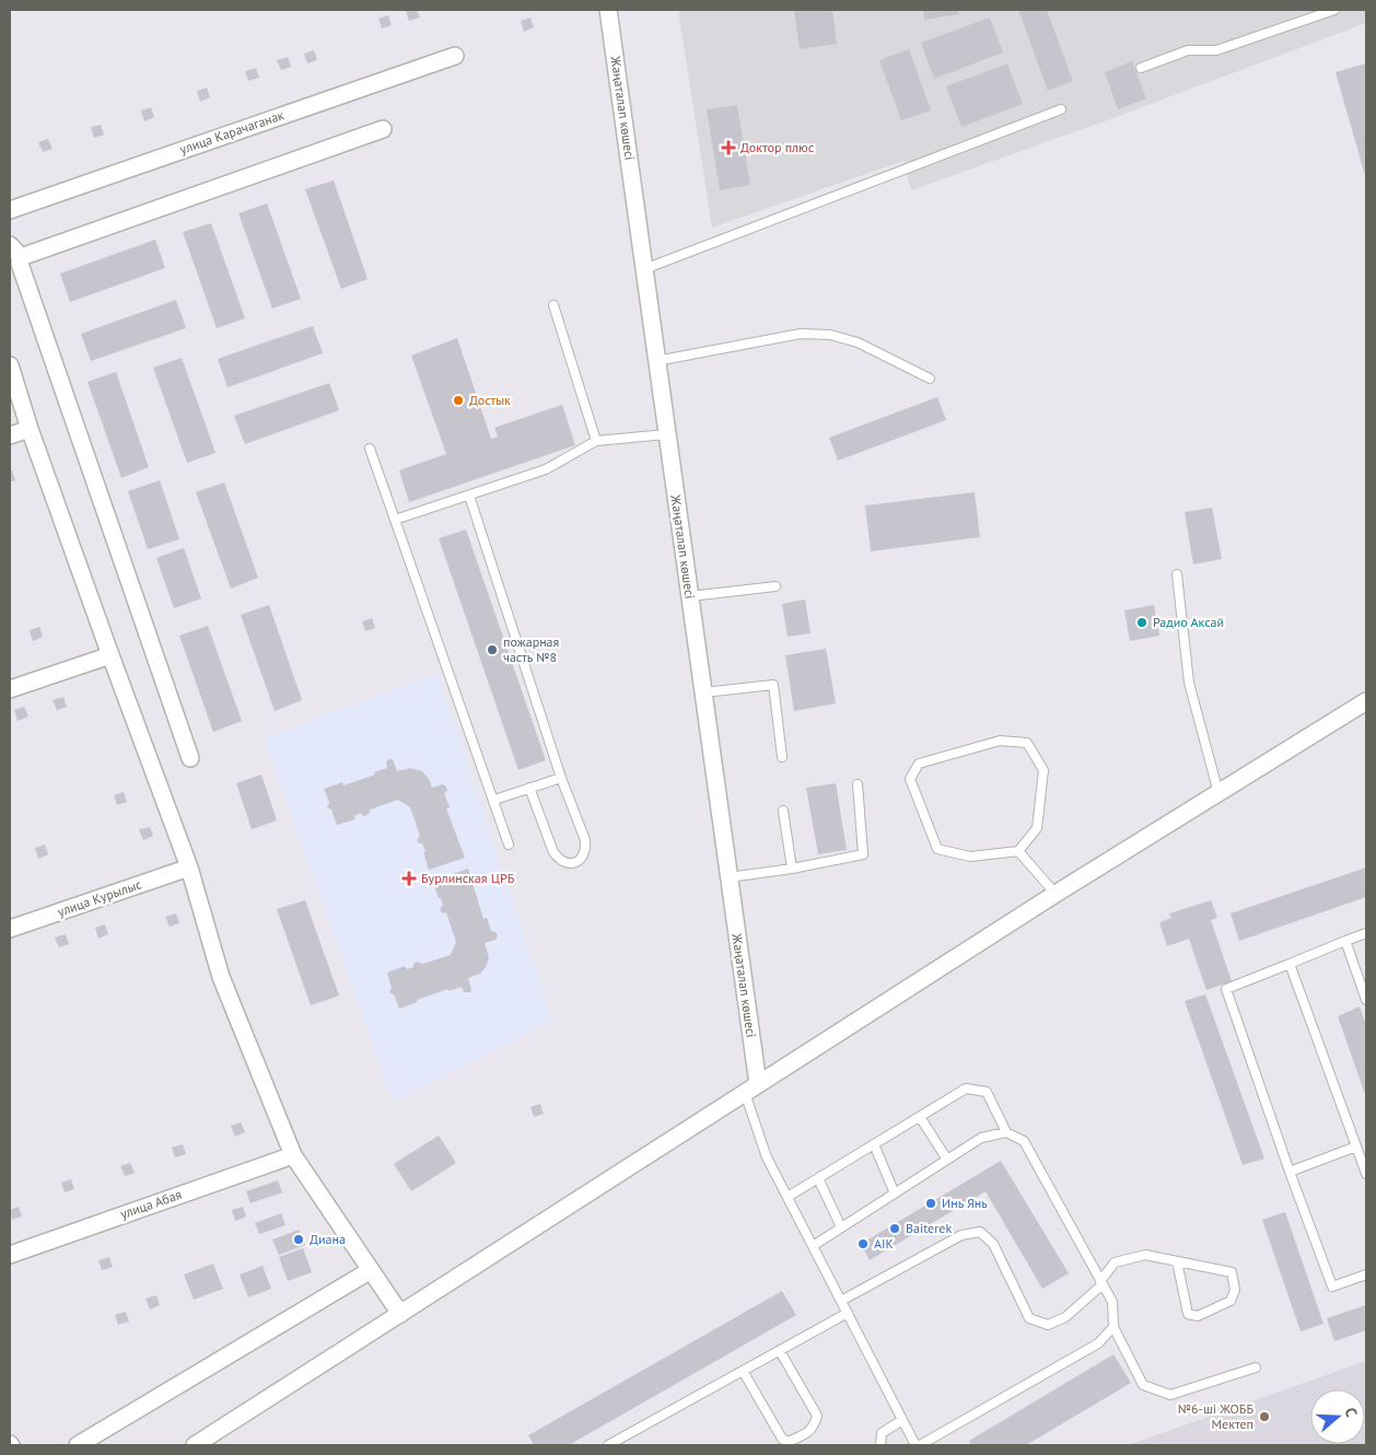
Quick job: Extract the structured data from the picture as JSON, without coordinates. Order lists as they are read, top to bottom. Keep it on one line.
{"streets":{"street":["Жаңаталап көшесі","улица Карачаганак","улица Курылыс","улица Абая"]},"places":{"health":["Доктор плюс","Бурлинская ЦРБ"],"other":["Достык","Радио Аксай","пожарная часть №8","Инь Янь","Baiterek","Диана","AIK","№6-ші ЖОББ Мектеп"]},"north":"right"}
